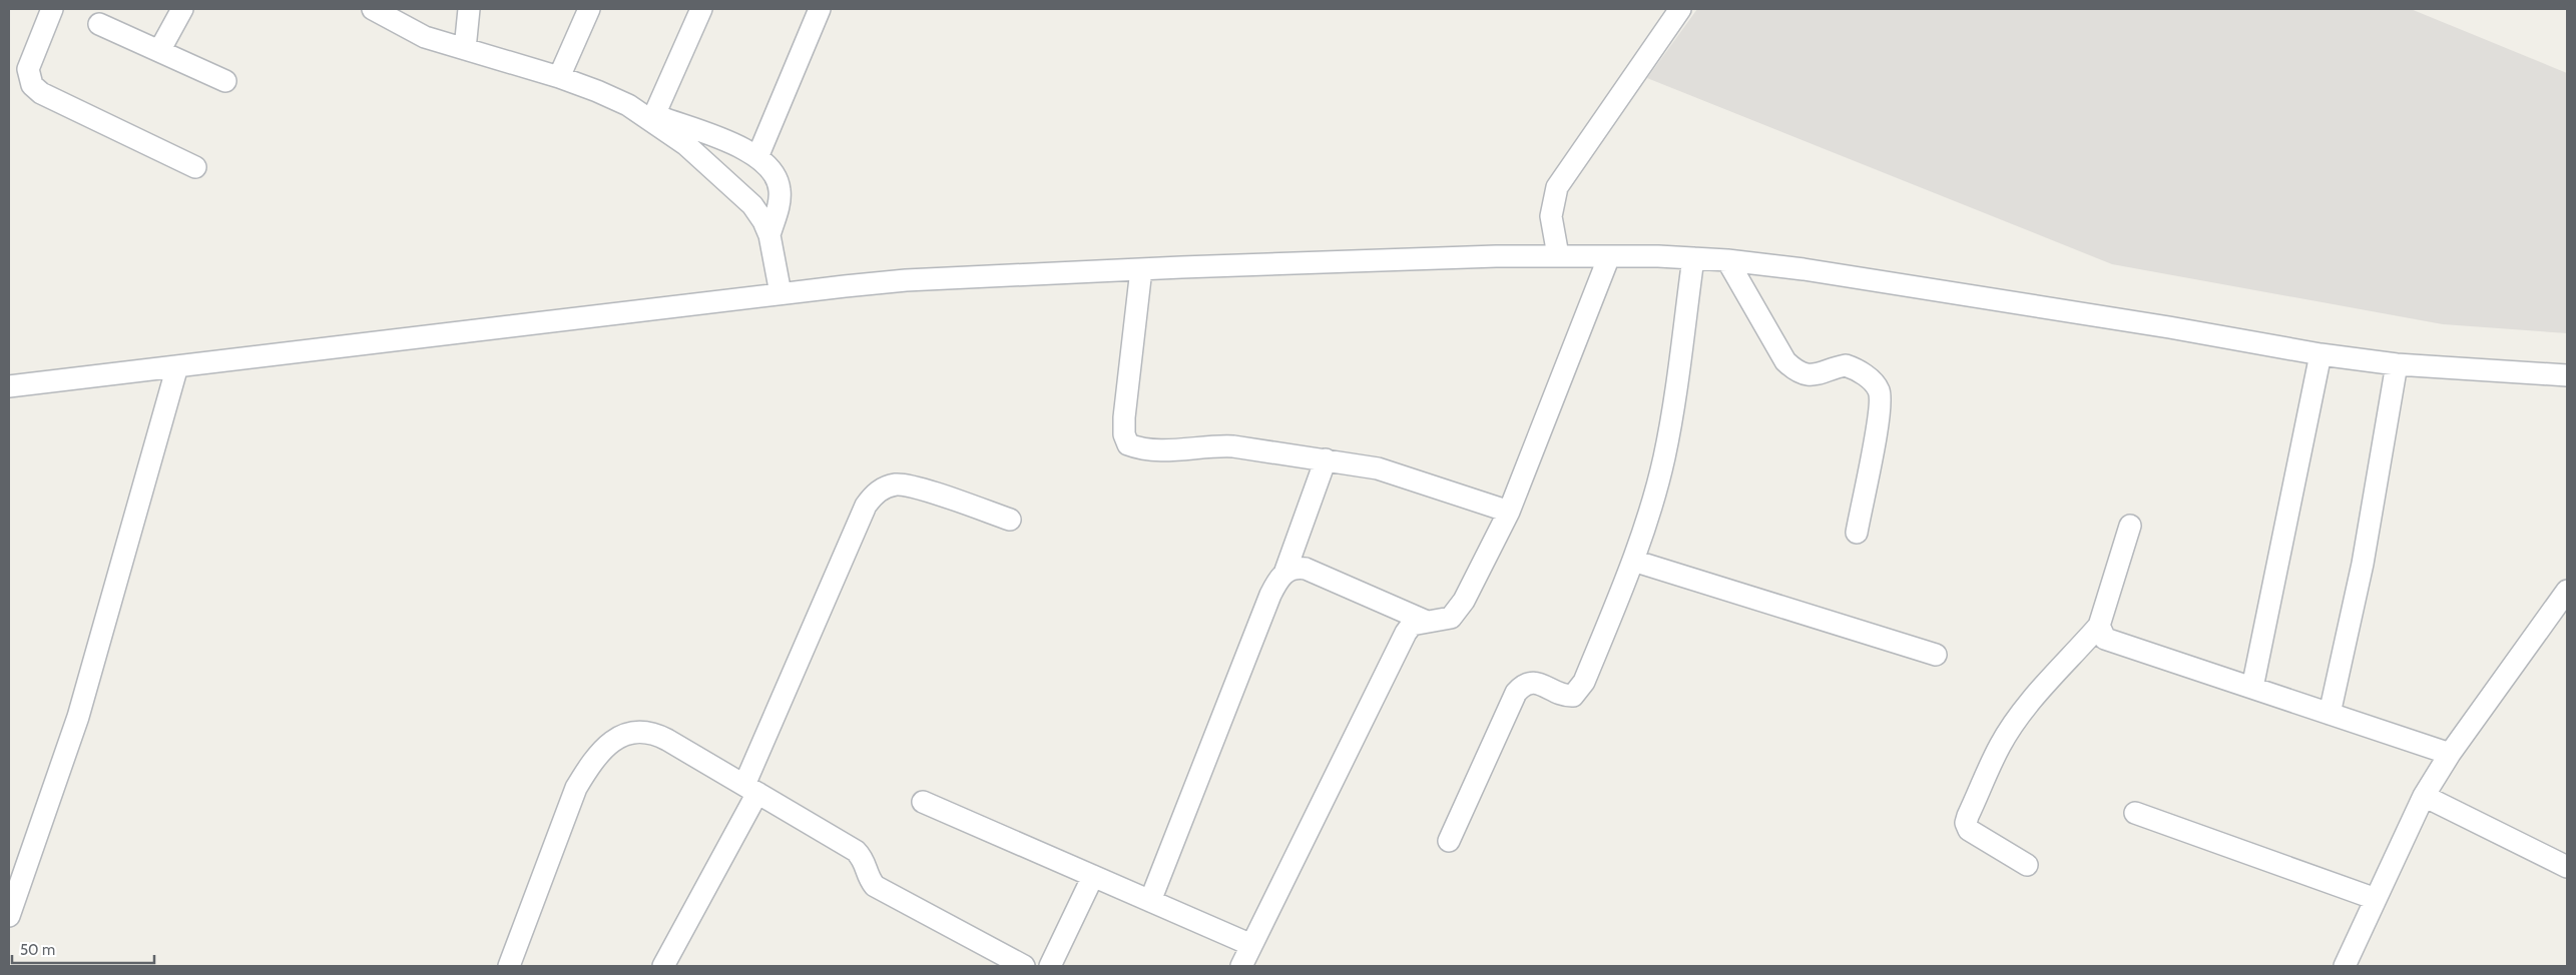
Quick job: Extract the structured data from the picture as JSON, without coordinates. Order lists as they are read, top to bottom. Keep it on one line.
{"scale_bar":"50 m"}
